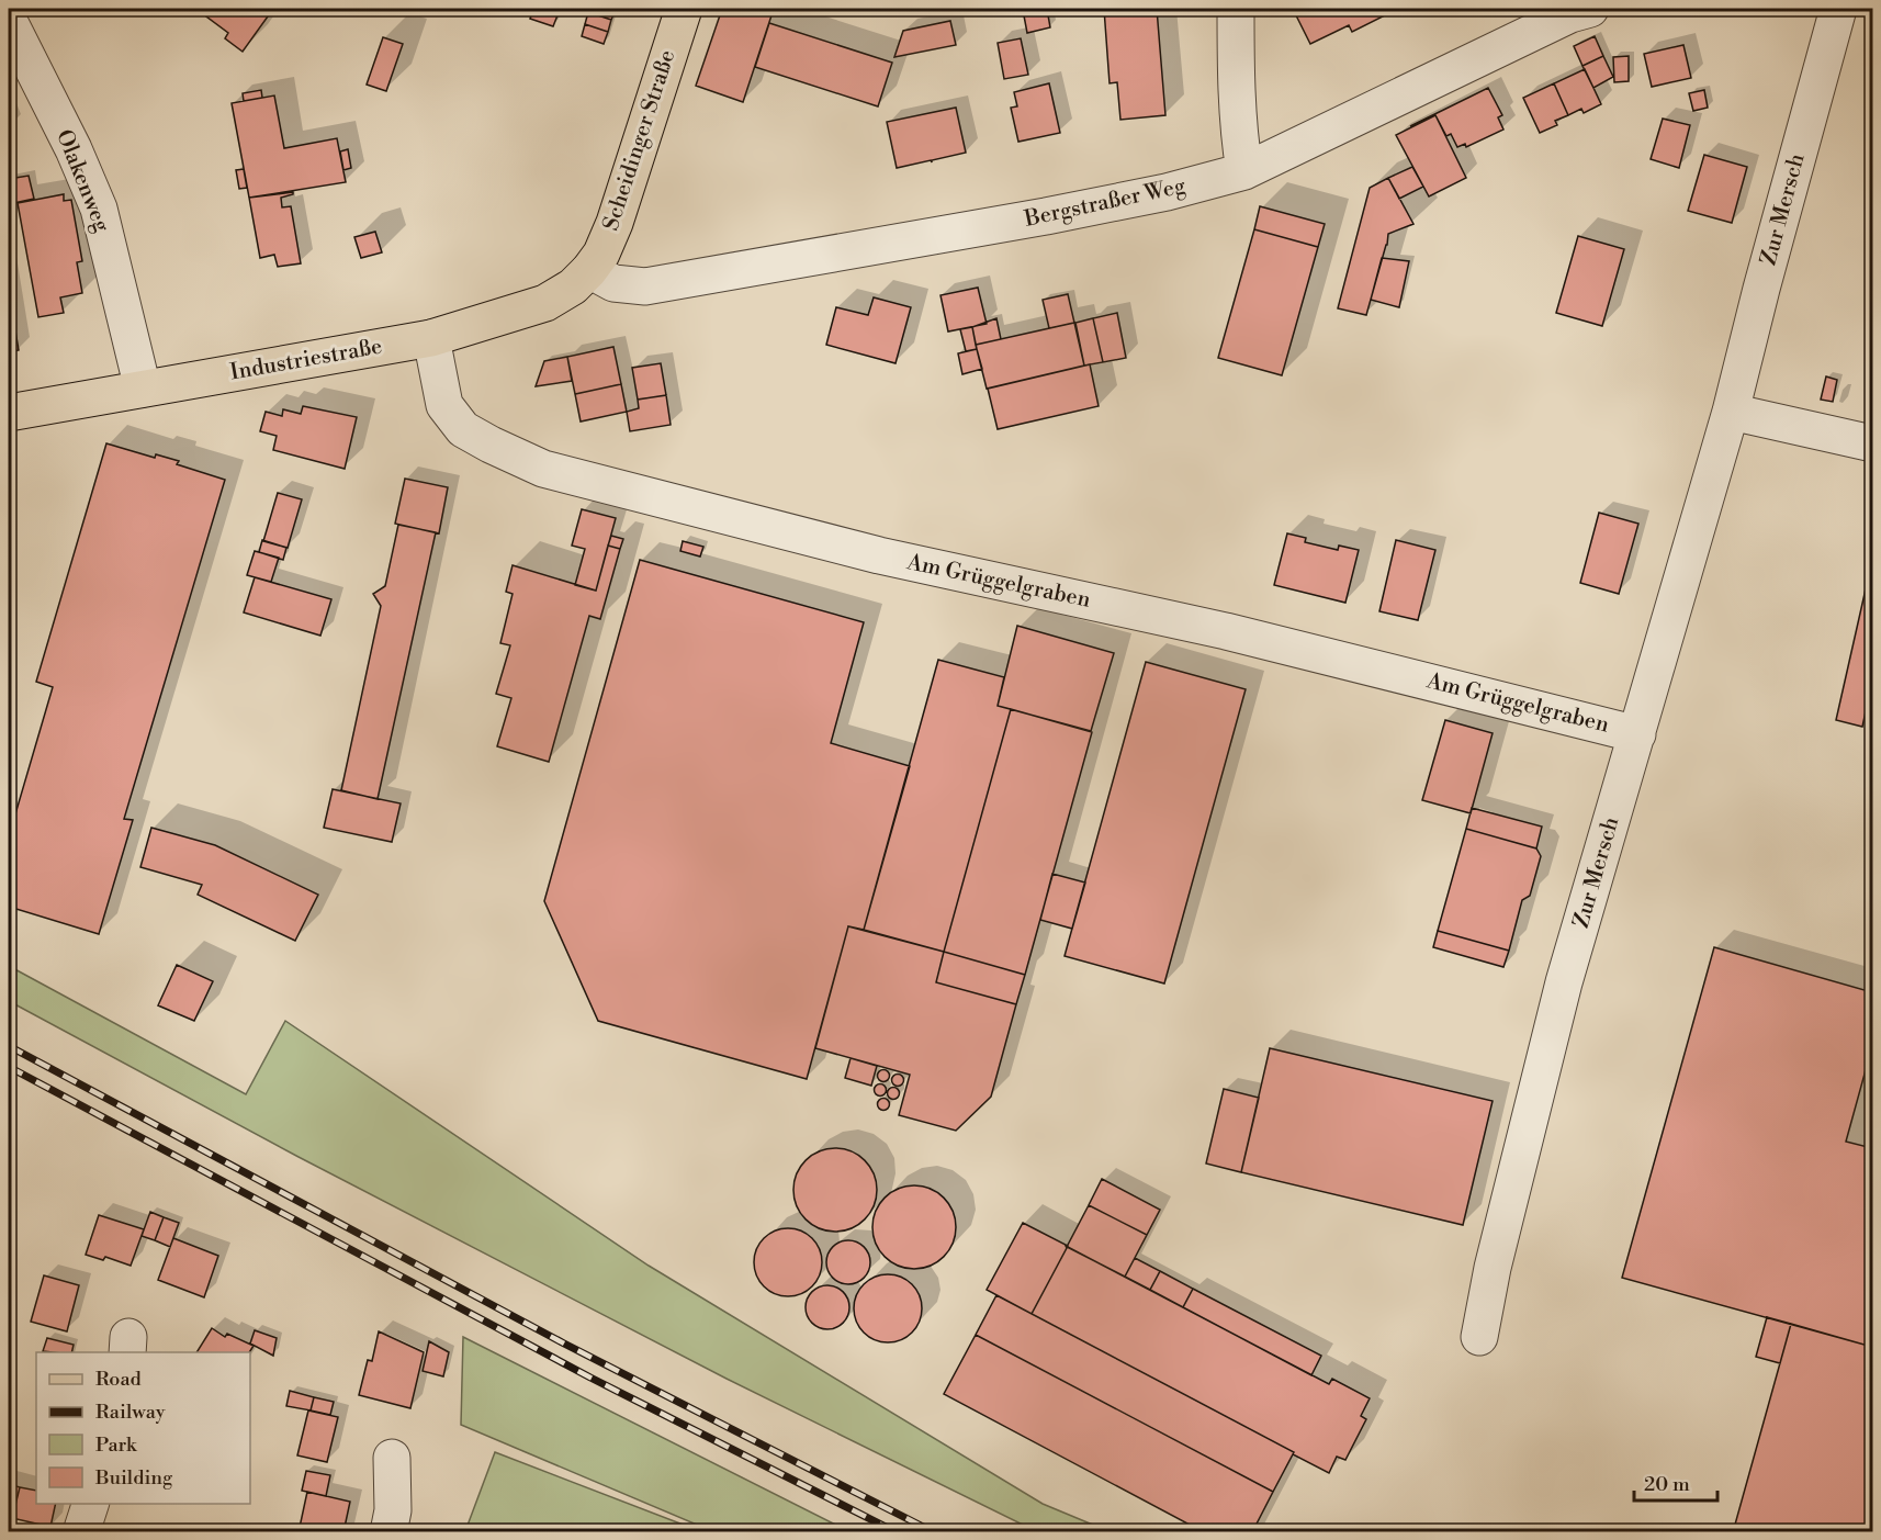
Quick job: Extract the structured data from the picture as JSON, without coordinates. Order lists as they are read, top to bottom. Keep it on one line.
{"streets":{"main road":["Scheidinger Straße","Industriestraße"],"street":["Olakenweg","Bergstraßer Weg","Zur Mersch","Am Grüggelgraben"]},"crossings":[["Scheidinger Straße","Bergstraßer Weg"],["Scheidinger Straße","Industriestraße"],["Olakenweg","Industriestraße"],["Bergstraßer Weg","Industriestraße"],["Zur Mersch","Am Grüggelgraben"],["Industriestraße","Am Grüggelgraben"]],"legend":["Road","Railway","Park","Building"],"scale_bar":"20 m"}
